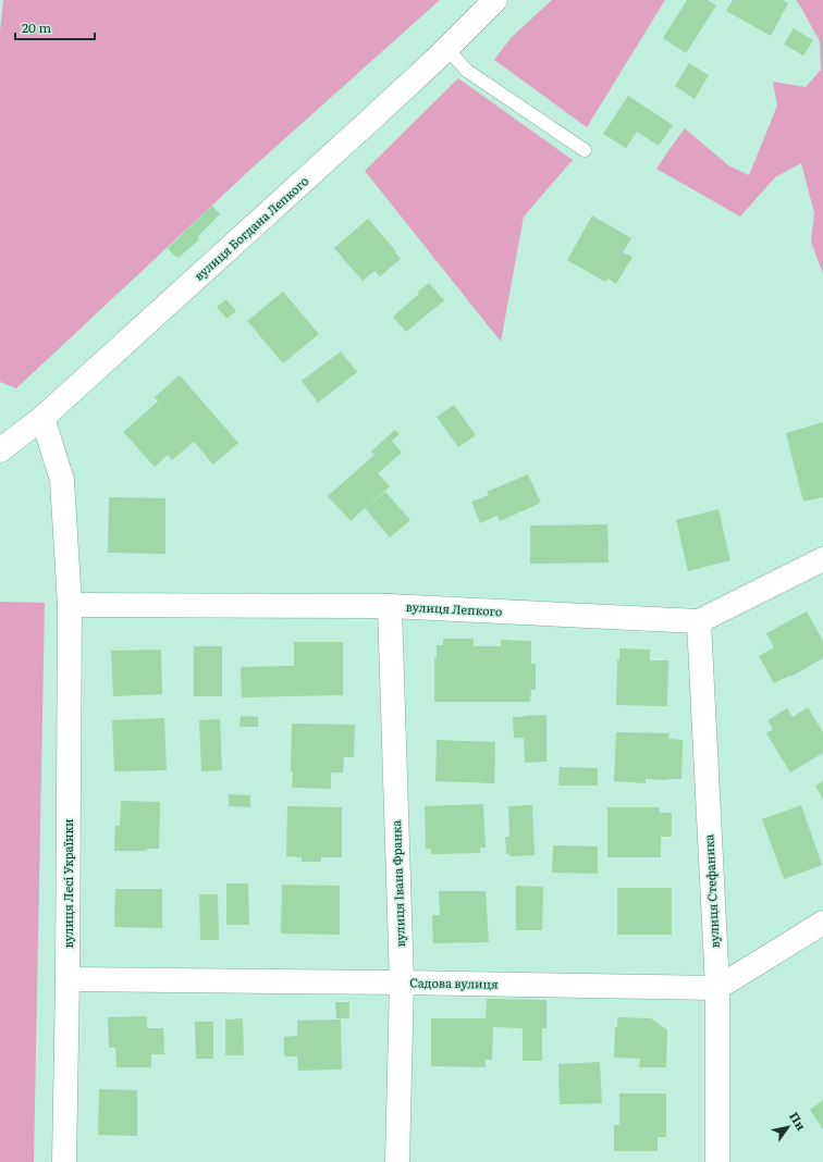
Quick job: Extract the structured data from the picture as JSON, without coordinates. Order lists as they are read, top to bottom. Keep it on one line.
{"streets":{"street":["вулиця Богдана Лепкого","вулиця Лепкого","вулиця Лесі Українки","вулиця Івана Франка","вулиця Стефаника","Садова вулиця"]},"crossings":[["вулиця Богдана Лепкого","вулиця Лесі Українки"],["вулиця Лепкого","вулиця Лесі Українки"],["вулиця Лепкого","вулиця Івана Франка"],["вулиця Лепкого","вулиця Стефаника"],["вулиця Лесі Українки","Садова вулиця"],["вулиця Івана Франка","Садова вулиця"],["вулиця Стефаника","Садова вулиця"]],"scale_bar":"20 m","north":"top right"}
